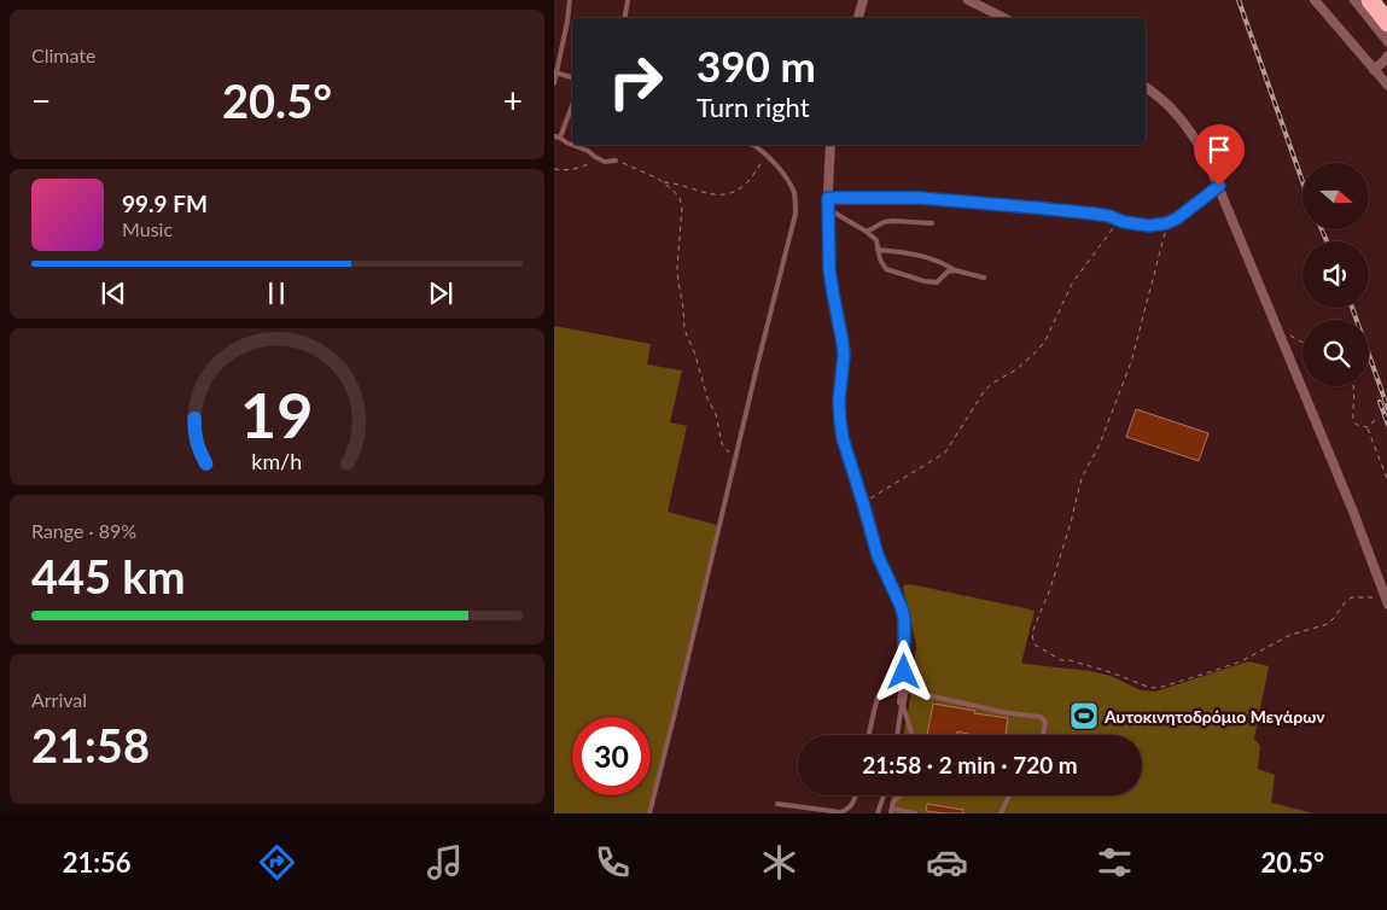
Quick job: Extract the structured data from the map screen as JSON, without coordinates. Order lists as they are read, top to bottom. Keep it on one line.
{"places":{"sports":["Αυτοκινητοδρόμιο Μεγάρων"]},"north":"right","page":{"tile":["Climate",["Range · 89%","445 km"],["Arrival","21:58"]],"turn":["390 m","Turn right"],"heat":["−","20.5°","+"],"song":["99.9 FM","Music"],"limit":"30","trip":"21:58 · 2 min · 720 m","tabs":["21:56","20.5°"],"gauge":["19","km/h"]}}
